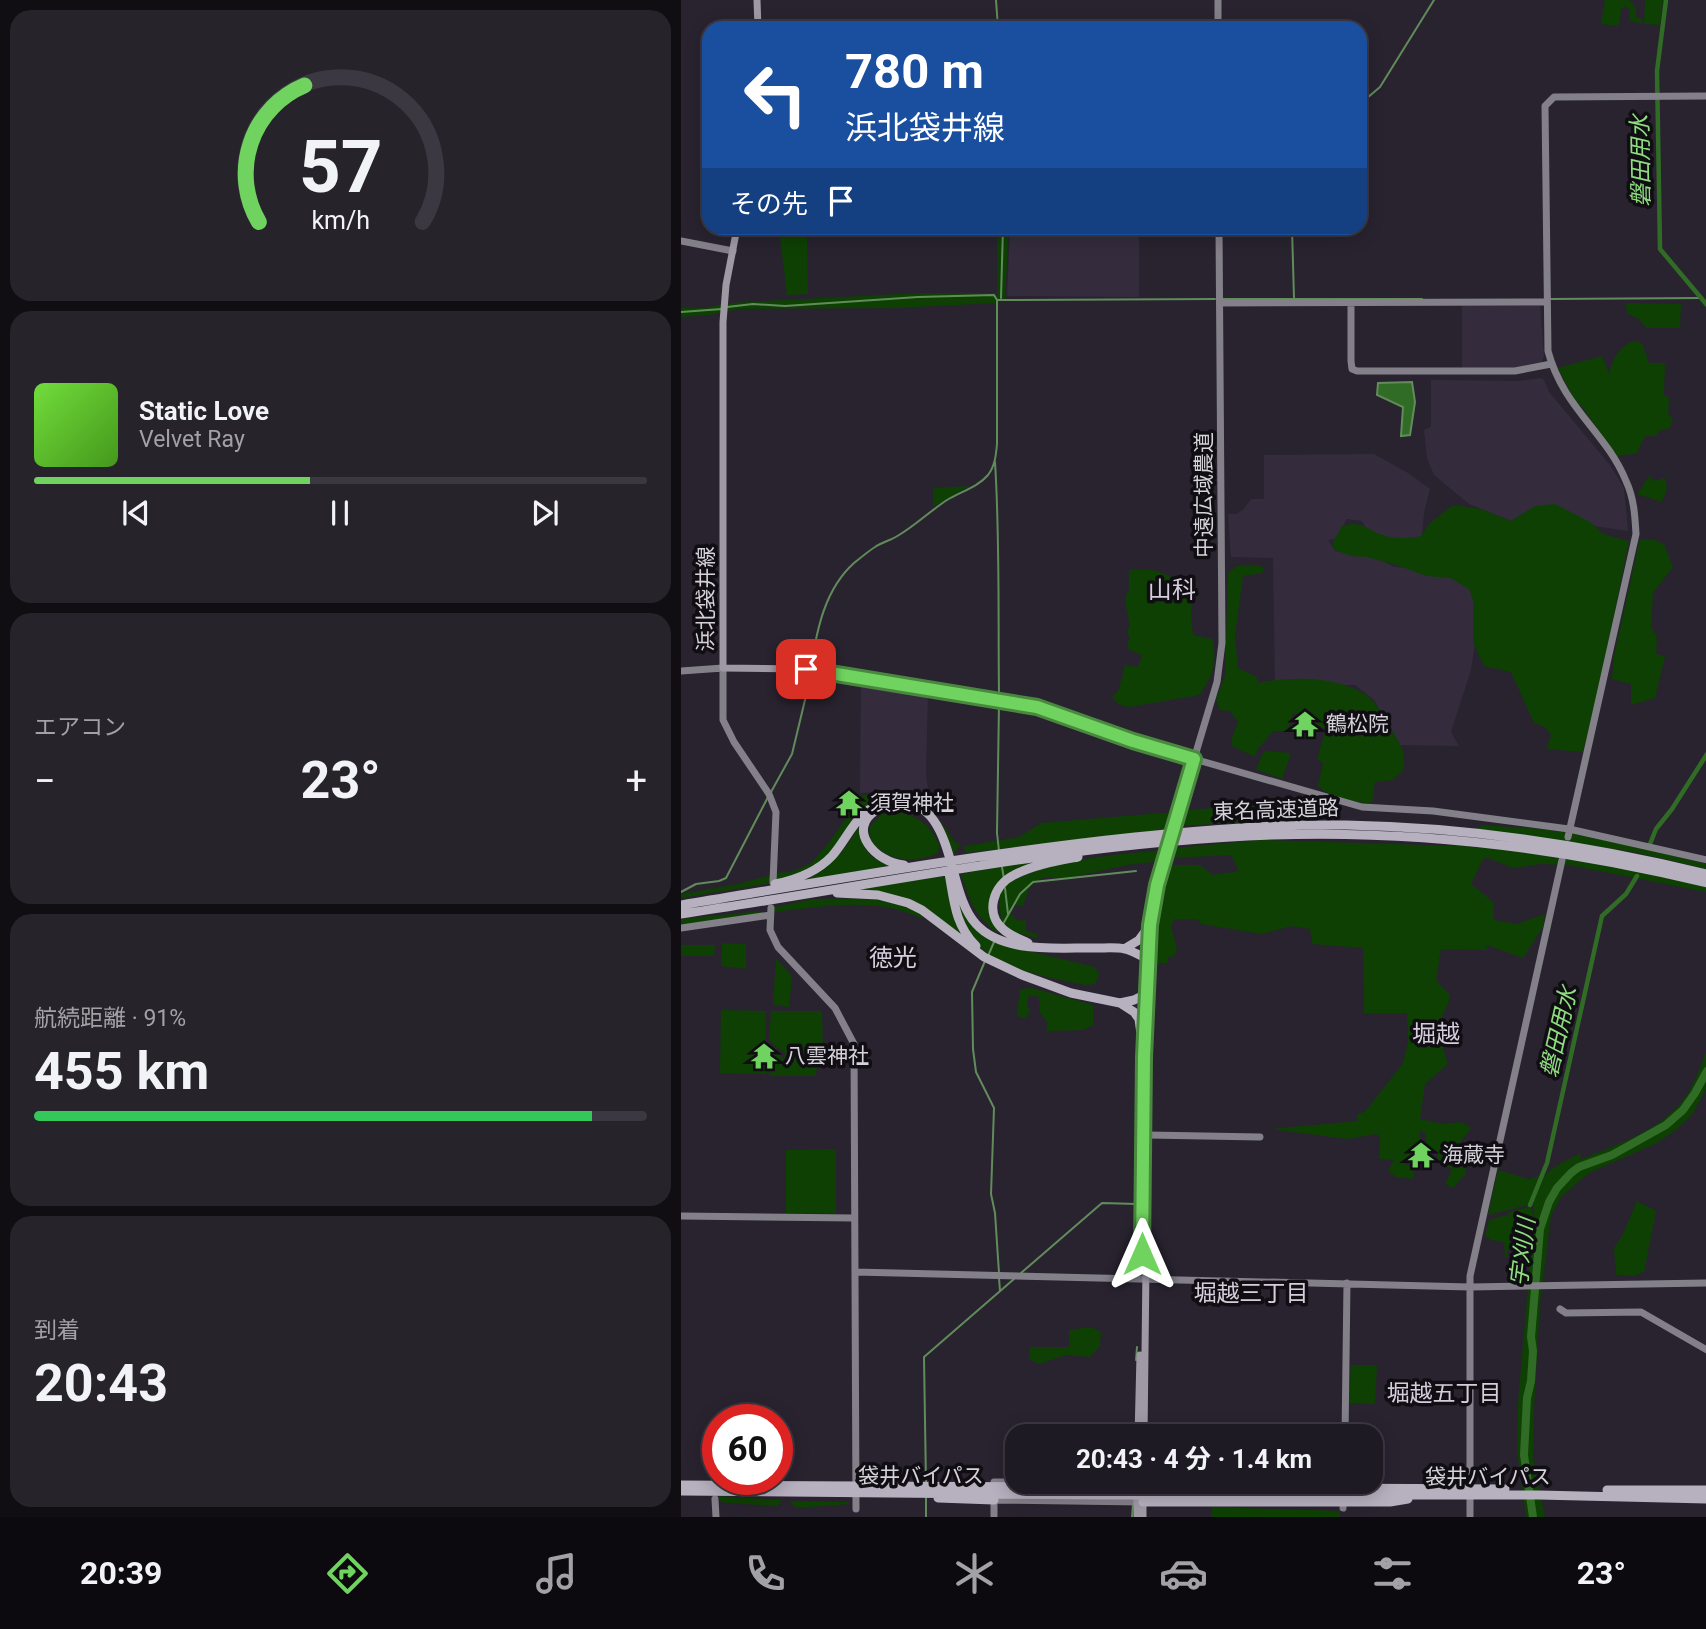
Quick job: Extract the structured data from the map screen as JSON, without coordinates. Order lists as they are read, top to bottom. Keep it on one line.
{"streets":{"highway":["東名高速道路","袋井バイパス"],"main road":["浜北袋井線"],"street":["中遠広域農道"]},"crossings":[["中遠広域農道","浜北袋井線"]],"districts":["山科","徳光","堀越","堀越三丁目","堀越五丁目"],"water":["磐田用水","宇刈川"],"places":{"temple":["鶴松院","須賀神社","八雲神社","海蔵寺"]},"page":{"turn":["780 m","浜北袋井線"],"then":"その先","song":["Static Love","Velvet Ray"],"tile":["エアコン",["航続距離 · 91%","455 km"],["到着","20:43"]],"heat":["−","23°","+"],"limit":"60","trip":"20:43 · 4 分 · 1.4 km","tabs":["20:39","23°"],"gauge":["57","km/h"]}}
